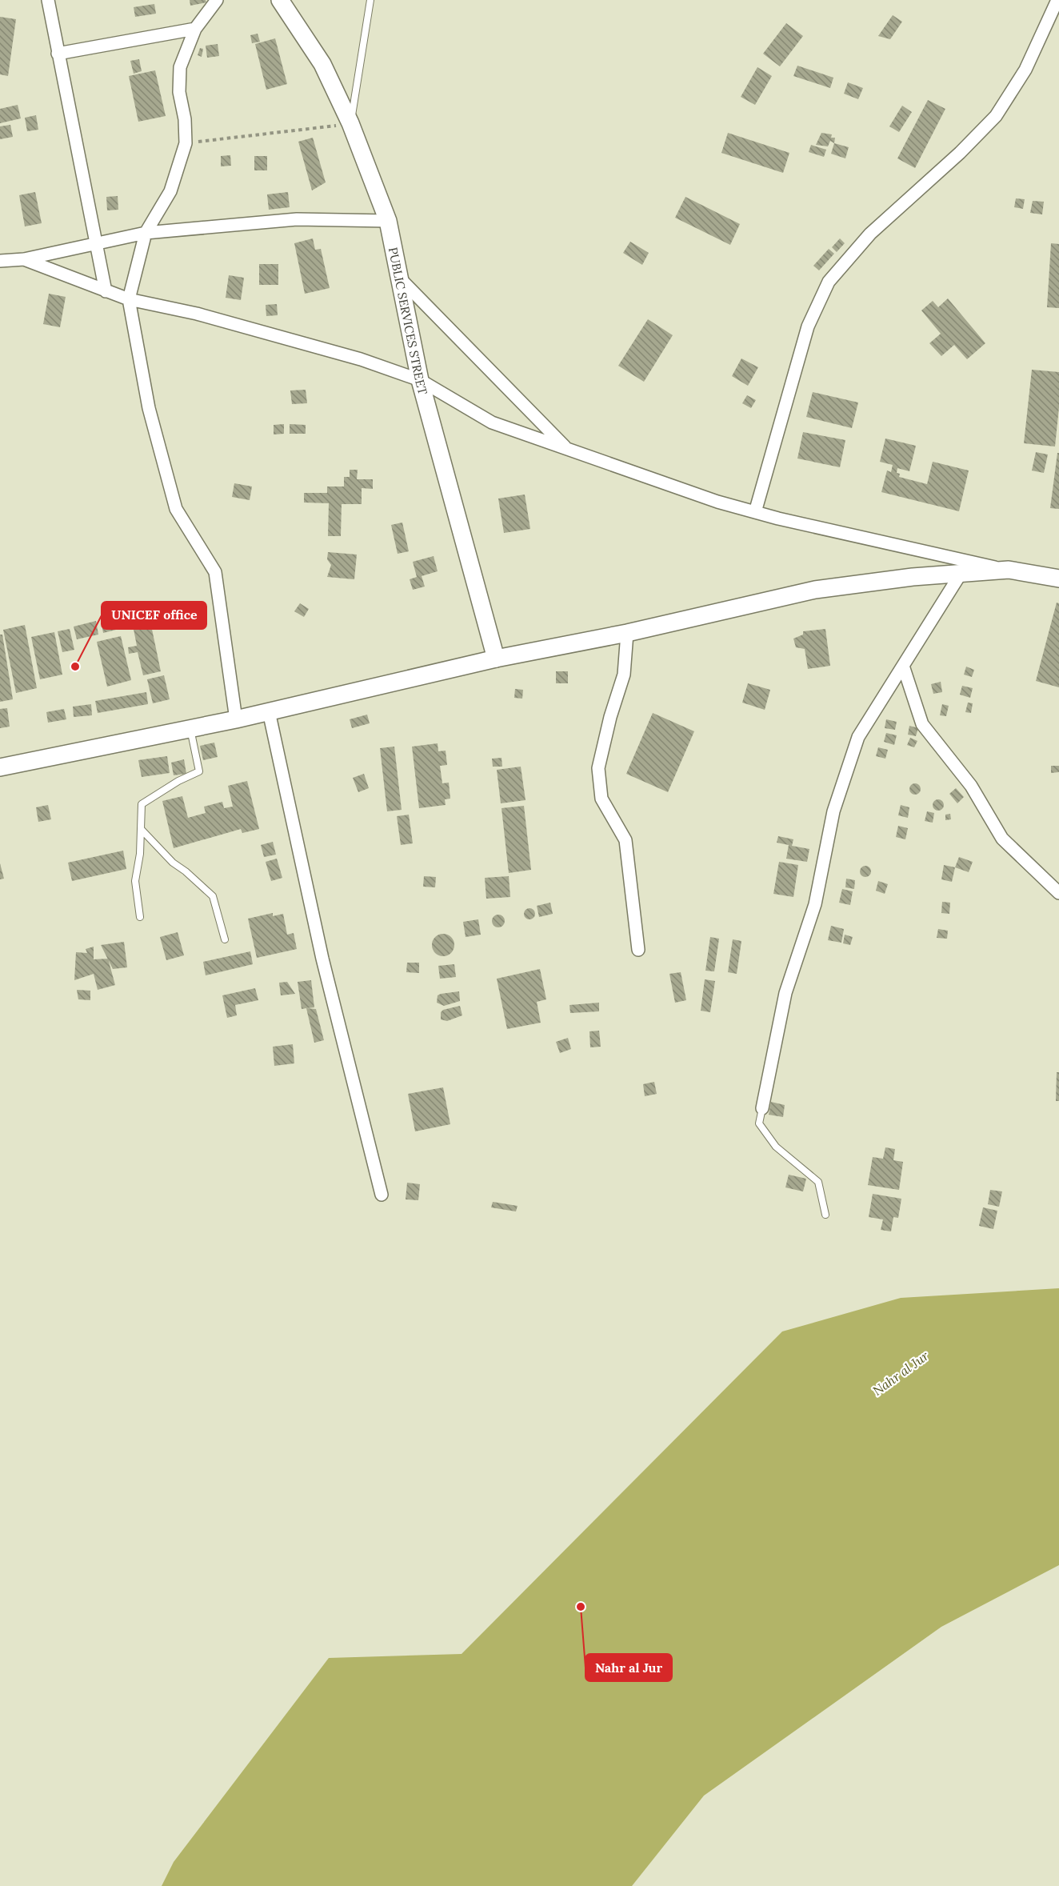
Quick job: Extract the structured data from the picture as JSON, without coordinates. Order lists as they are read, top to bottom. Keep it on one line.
{"streets":{"street":["PUBLIC SERVICES STREET"]},"water":["Nahr al Jur"],"places":["UNICEF office","Nahr al Jur"]}
